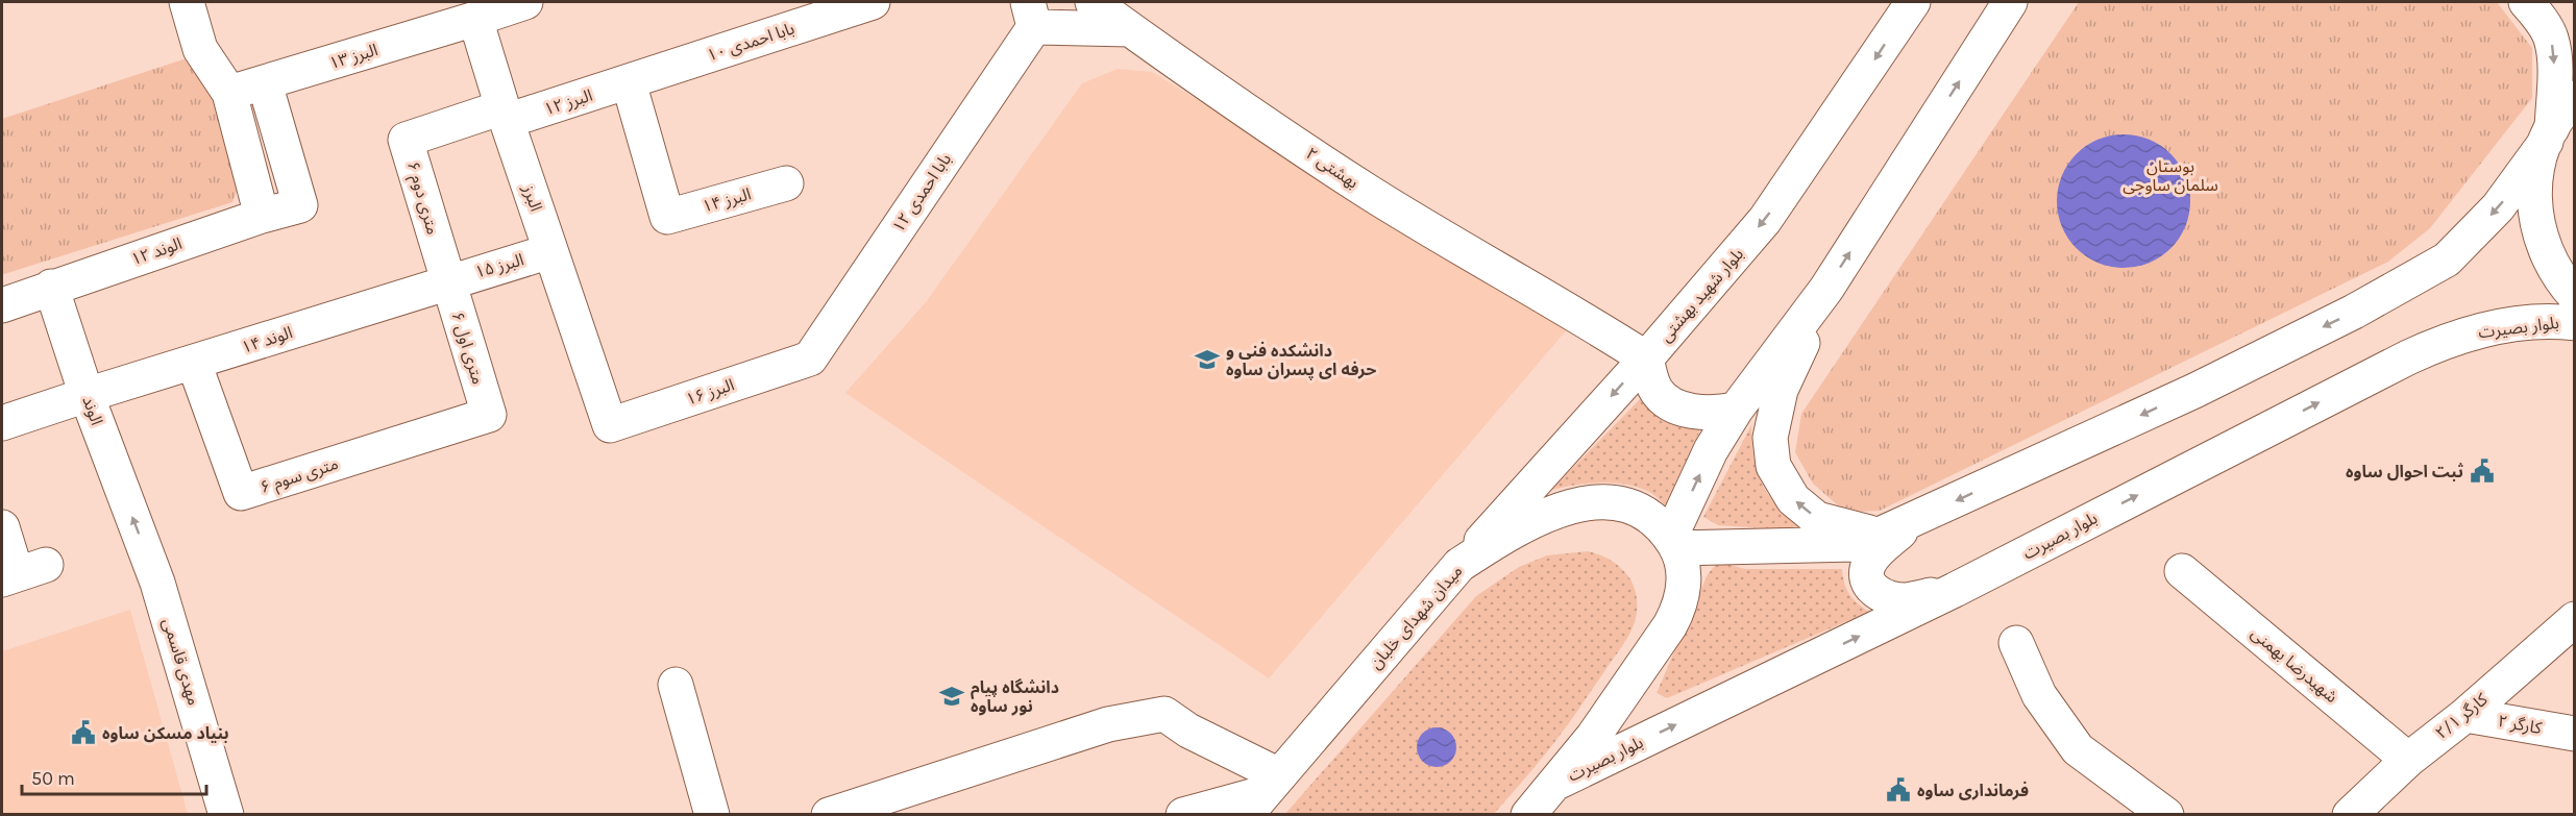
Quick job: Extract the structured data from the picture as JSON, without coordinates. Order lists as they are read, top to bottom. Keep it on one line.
{"streets":{"street":["بابا احمدی ۱۰","البرز ۱۳","البرز ۱۲","بهشتی ۲","بابا احمدی ۱۲","۶ متری دوم","البرز","البرز ۱۴","الوند ۱۲","البرز ۱۵","بلوار شهید بهشتی","بلوار بصیرت","الوند ۱۴","۶ متری اول","البرز ۱۶","الوند","۶ متری سوم","میدان شهدای خلبان","مهدی قاسمی","شهیدرضا بهمنی","کارگر ۲/۱","کارگر ۲"]},"crossings":[["بابا احمدی ۱۰","البرز ۱۲"],["بابا احمدی ۱۰","البرز ۱۴"],["البرز ۱۳","البرز"],["البرز ۱۳","الوند ۱۲"],["البرز ۱۲","۶ متری دوم"],["البرز ۱۲","البرز"],["البرز ۱۲","البرز ۱۴"],["بهشتی ۲","بلوار شهید بهشتی"],["بابا احمدی ۱۲","البرز ۱۶"],["۶ متری دوم","البرز"],["۶ متری دوم","البرز ۱۵"],["۶ متری دوم","الوند ۱۴"],["۶ متری دوم","۶ متری اول"],["البرز","البرز ۱۵"],["البرز","البرز ۱۶"],["الوند ۱۲","الوند"],["البرز ۱۵","الوند ۱۴"],["البرز ۱۵","۶ متری اول"],["بلوار شهید بهشتی","میدان شهدای خلبان"],["الوند ۱۴","۶ متری اول"],["الوند ۱۴","الوند"],["الوند ۱۴","۶ متری سوم"],["۶ متری اول","۶ متری سوم"],["الوند","مهدی قاسمی"],["شهیدرضا بهمنی","کارگر ۲/۱"],["کارگر ۲/۱","کارگر ۲"]],"one_way":["الوند"],"parks":["بوستان سلمان ساوجی"],"places":{"school or university":["دانشکده فنی و حرفه ای پسران ساوه","دانشگاه پیام نور ساوه"],"public building":["ثبت احوال ساوه","بنیاد مسکن ساوه","فرمانداری ساوه"]},"scale_bar":"50 m"}
